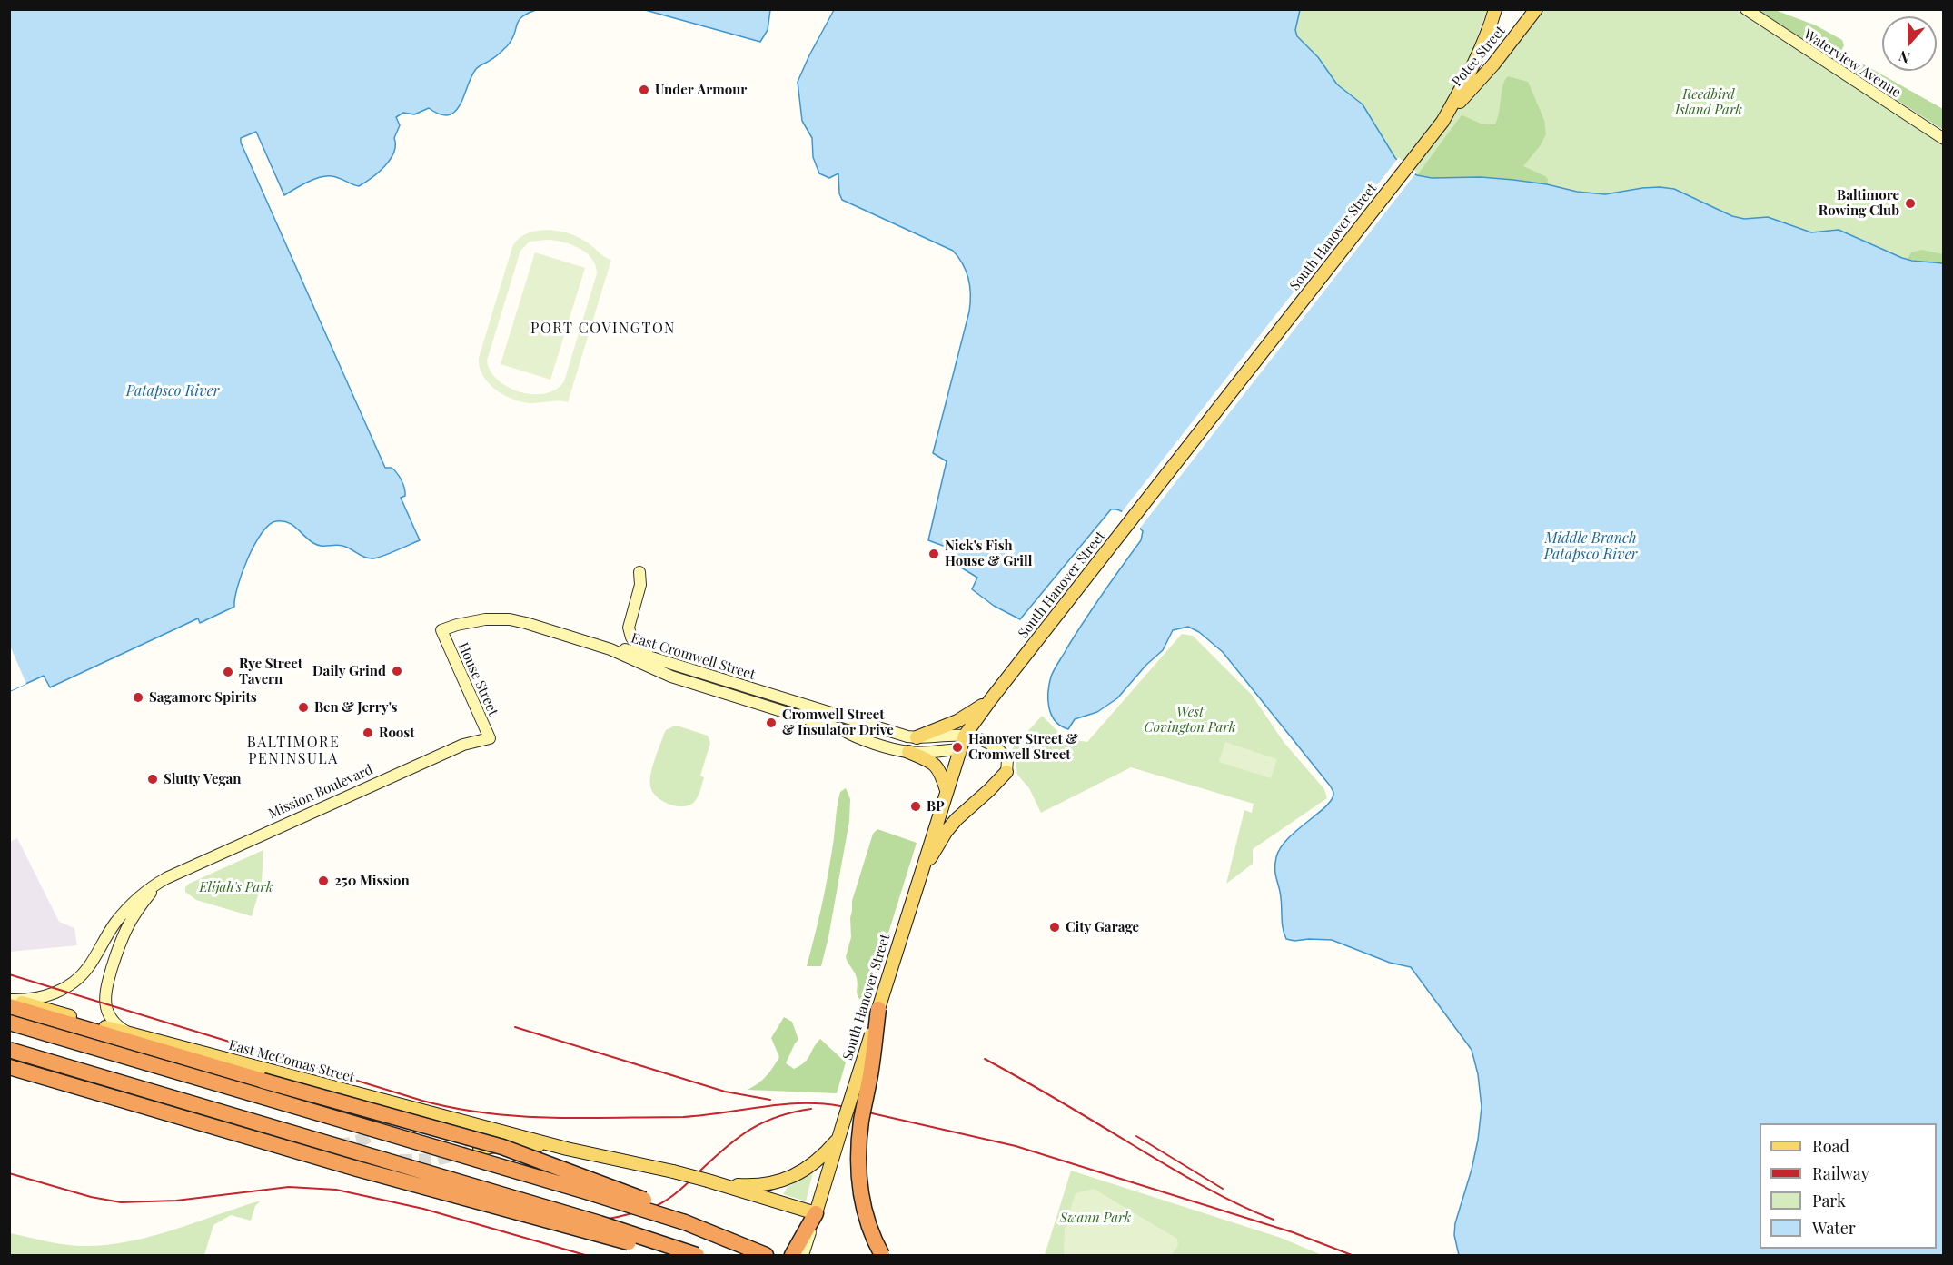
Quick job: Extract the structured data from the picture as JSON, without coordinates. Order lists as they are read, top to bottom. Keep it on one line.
{"streets":{"main road":["Potee Street","South Hanover Street","East McComas Street"],"street":["Waterview Avenue","East Cromwell Street","House Street","Mission Boulevard"]},"crossings":[["Potee Street","South Hanover Street"],["South Hanover Street","East Cromwell Street"],["East Cromwell Street","House Street"],["House Street","Mission Boulevard"],["Mission Boulevard","East McComas Street"]],"districts":["PORT COVINGTON","BALTIMORE PENINSULA"],"water":["Patapsco River","Middle Branch Patapsco River"],"parks":["Reedbird Island Park","West Covington Park","Elijah's Park","Swann Park"],"places":["Under Armour","Baltimore Rowing Club","Nick's Fish House & Grill","Daily Grind","Rye Street Tavern","Sagamore Spirits","Ben & Jerry's","Cromwell Street & Insulator Drive","Roost","Hanover Street & Cromwell Street","Slutty Vegan","BP","250 Mission","City Garage"],"legend":["Road","Railway","Park","Water"],"north":"bottom"}
